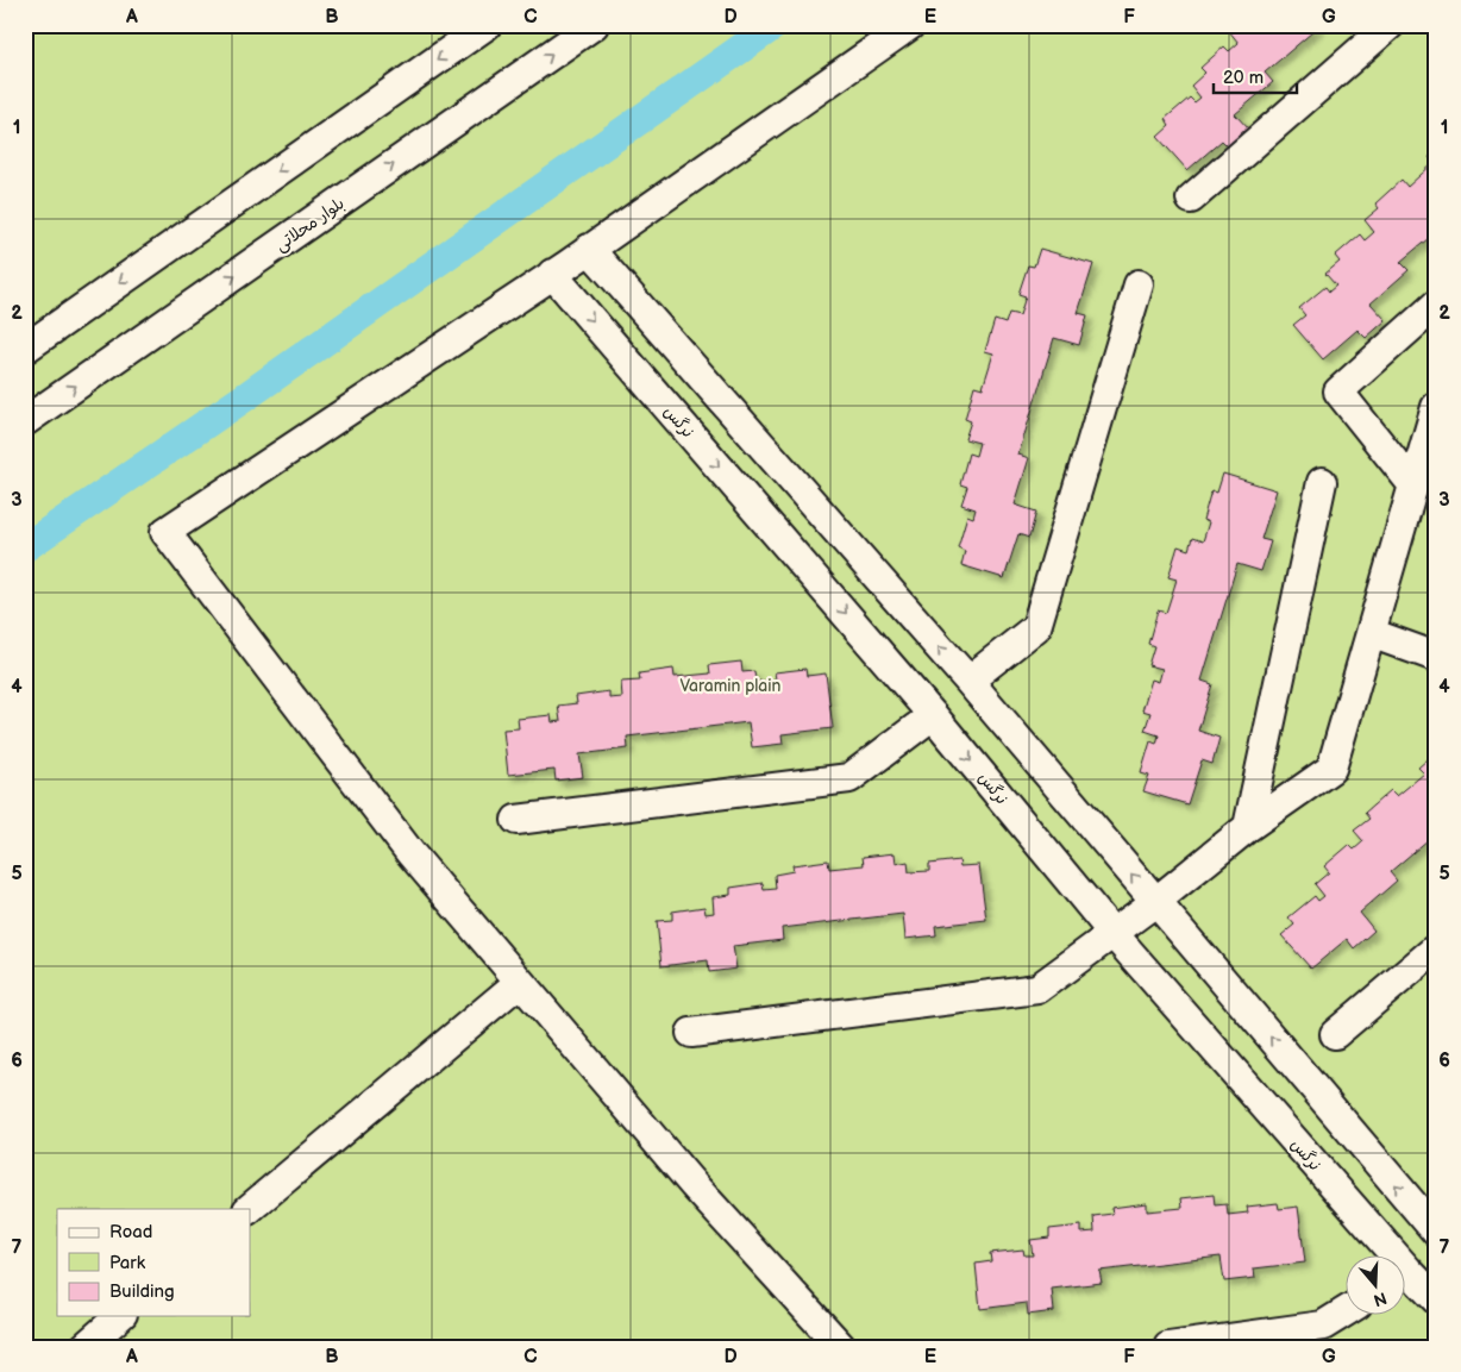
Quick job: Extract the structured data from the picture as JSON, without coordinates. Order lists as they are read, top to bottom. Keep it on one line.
{"streets":{"street":["بلوار محلاتی","نرگس"]},"parks":["Varamin plain"],"legend":["Road","Park","Building"],"scale_bar":"20 m","north":"bottom","grid":{"columns":["A","B","C","D","E","F","G"],"rows":["1","2","3","4","5","6","7"]}}
